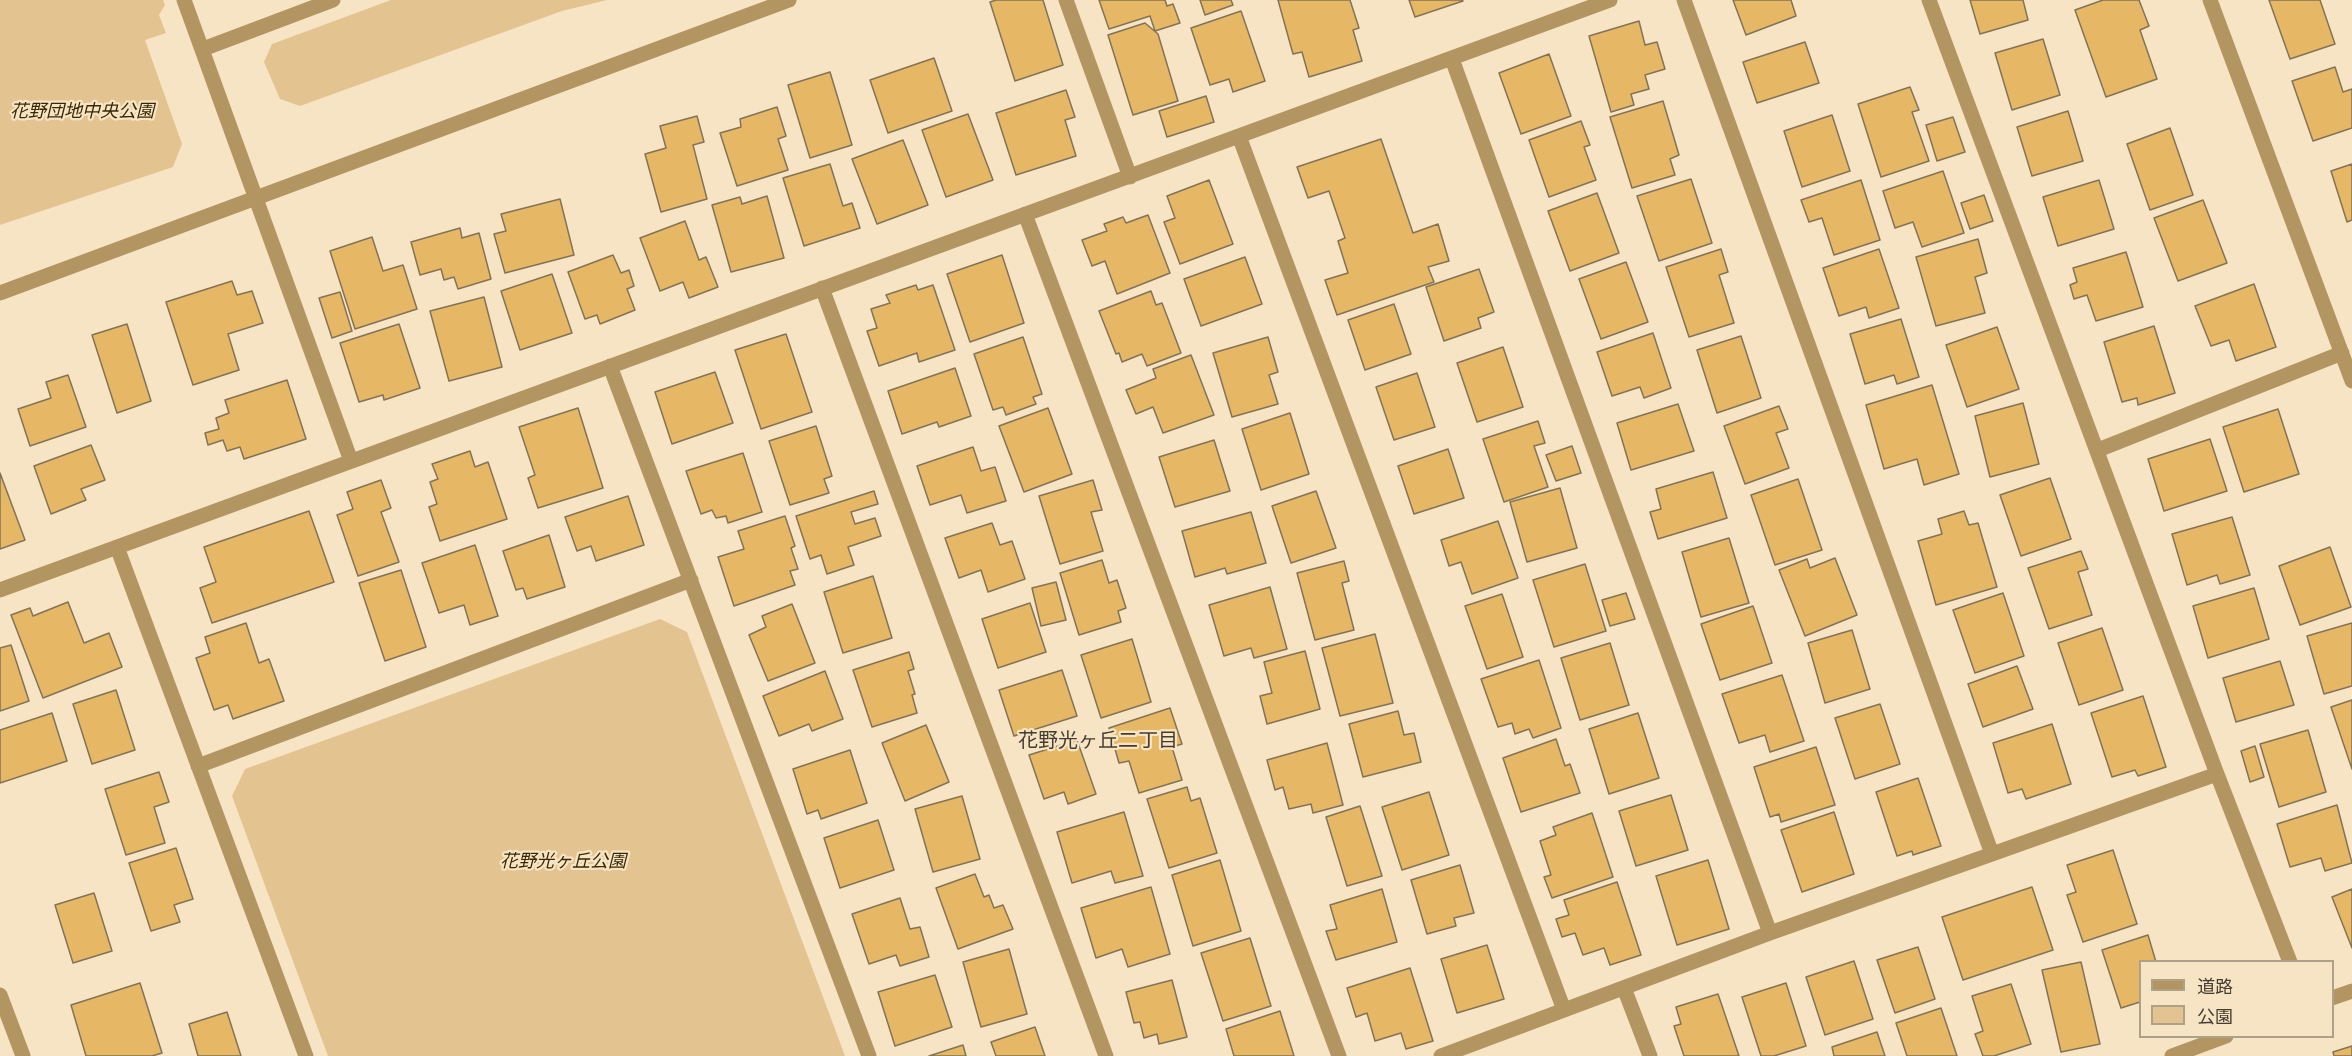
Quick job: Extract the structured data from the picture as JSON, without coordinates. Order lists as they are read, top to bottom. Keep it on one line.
{"districts":["花野光ヶ丘二丁目"],"parks":["花野団地中央公園","花野光ヶ丘公園"],"legend":["道路","公園"]}
